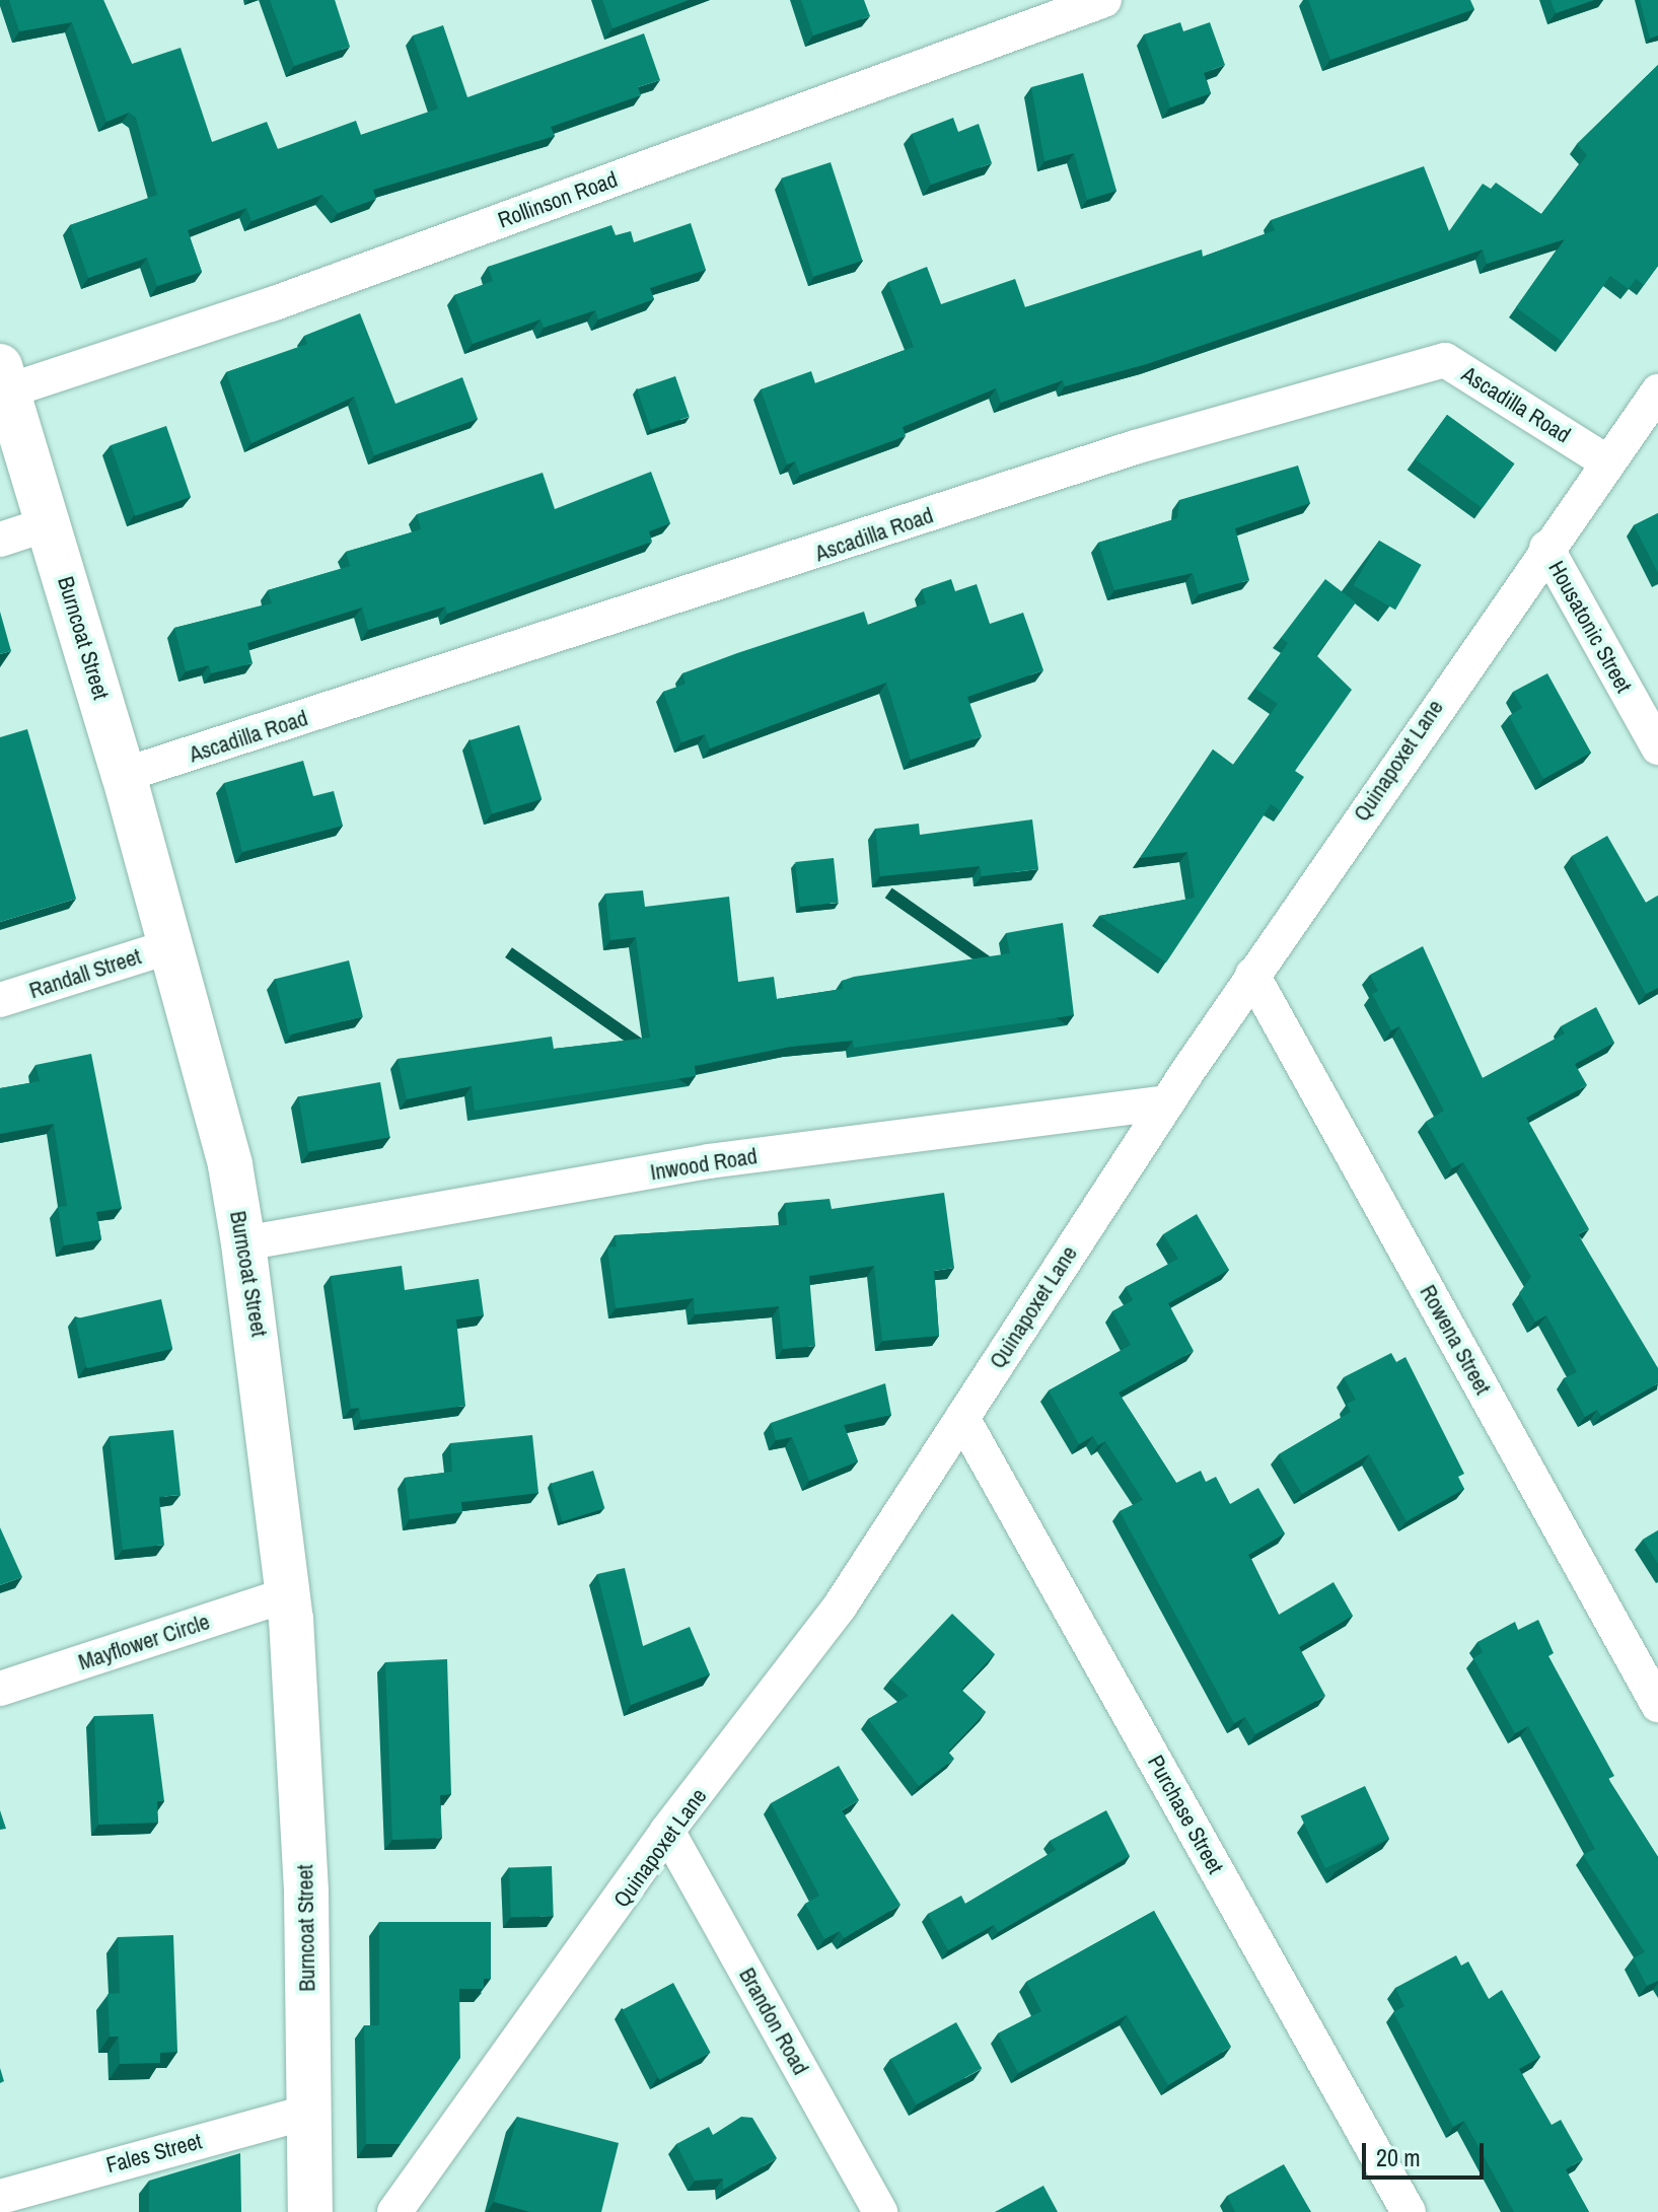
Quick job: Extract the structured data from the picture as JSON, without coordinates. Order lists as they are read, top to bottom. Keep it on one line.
{"streets":{"main road":["Burncoat Street"],"street":["Rollinson Road","Ascadilla Road","Housatonic Street","Quinapoxet Lane","Randall Street","Inwood Road","Rowena Street","Mayflower Circle","Purchase Street","Brandon Road","Fales Street"]},"crossings":[["Rollinson Road","Burncoat Street"],["Ascadilla Road","Burncoat Street"],["Ascadilla Road","Quinapoxet Lane"],["Housatonic Street","Quinapoxet Lane"],["Burncoat Street","Randall Street"],["Burncoat Street","Inwood Road"],["Burncoat Street","Mayflower Circle"],["Burncoat Street","Fales Street"],["Quinapoxet Lane","Inwood Road"],["Quinapoxet Lane","Rowena Street"],["Quinapoxet Lane","Purchase Street"],["Quinapoxet Lane","Brandon Road"]],"scale_bar":"20 m"}
